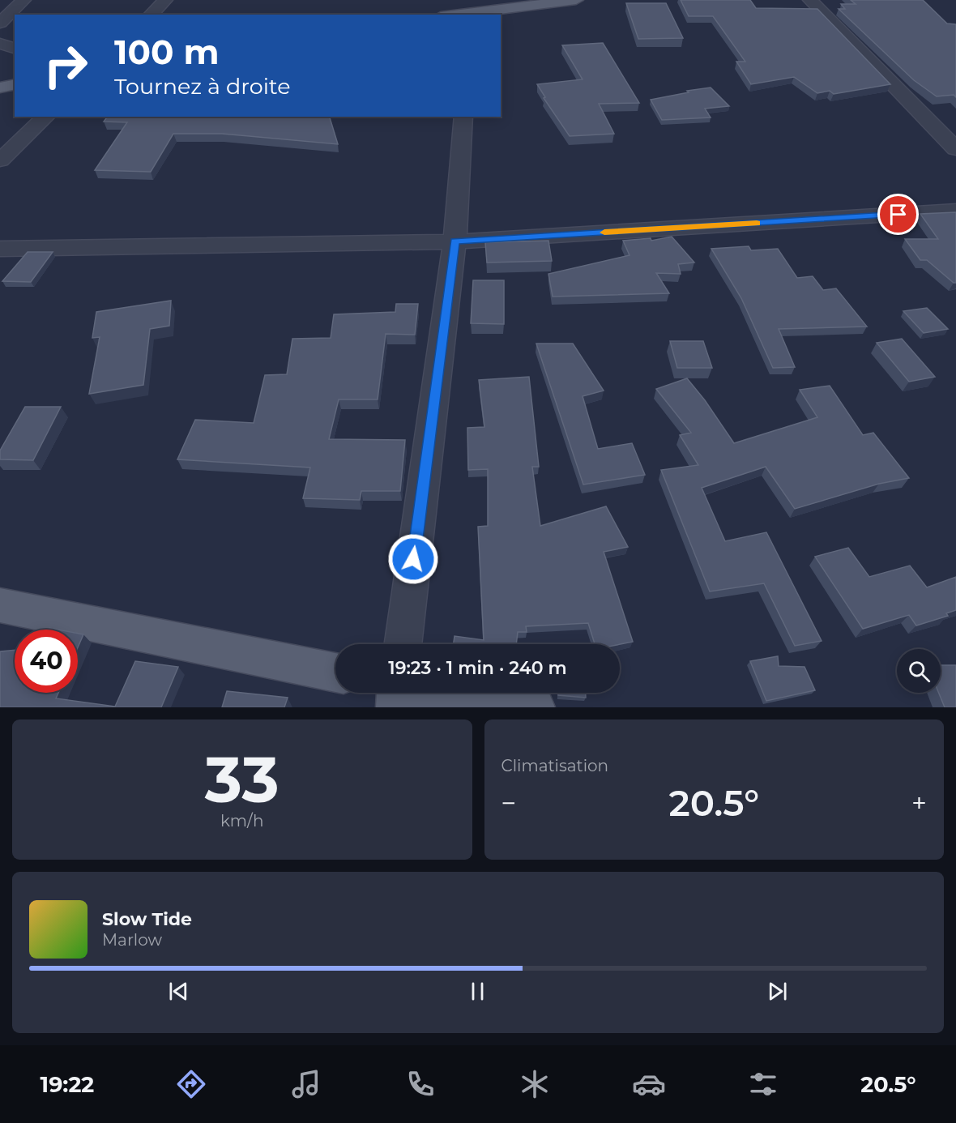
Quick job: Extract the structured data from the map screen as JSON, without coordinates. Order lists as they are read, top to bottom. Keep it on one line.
{"page":{"turn":["100 m","Tournez à droite"],"limit":"40","trip":"19:23 · 1 min · 240 m","tile":[["33","km/h"],"Climatisation"],"heat":["−","20.5°","+"],"song":["Slow Tide","Marlow"],"tabs":["19:22","20.5°"]}}
